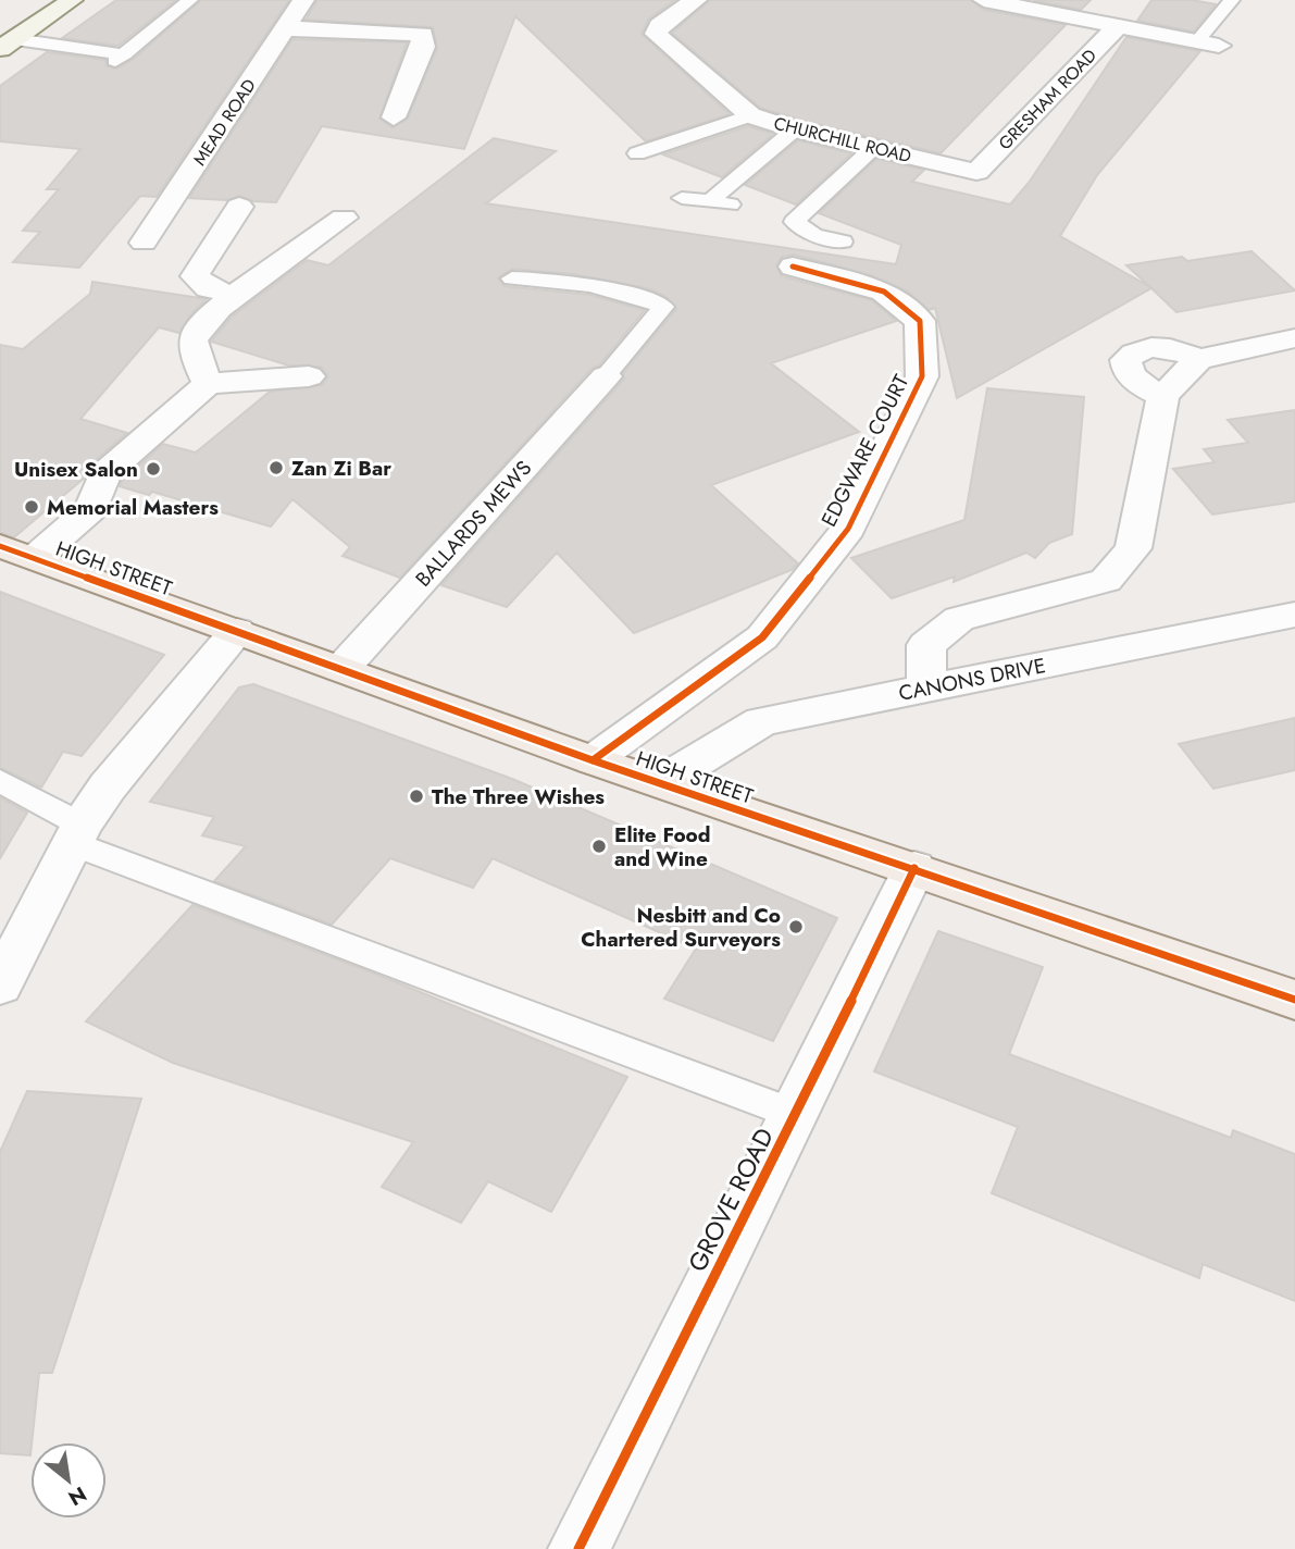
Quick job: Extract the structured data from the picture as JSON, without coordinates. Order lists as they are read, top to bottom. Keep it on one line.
{"streets":{"main road":["HIGH STREET"],"street":["GRESHAM ROAD","MEAD ROAD","CHURCHILL ROAD","EDGWARE COURT","BALLARDS MEWS","CANONS DRIVE","GROVE ROAD"]},"crossings":[["GRESHAM ROAD","CHURCHILL ROAD"],["EDGWARE COURT","HIGH STREET"],["BALLARDS MEWS","HIGH STREET"],["HIGH STREET","CANONS DRIVE"],["HIGH STREET","GROVE ROAD"]],"places":["Zan Zi Bar","Unisex Salon","Memorial Masters","The Three Wishes","Elite Food and Wine","Nesbitt and Co Chartered Surveyors"],"north":"bottom right"}
